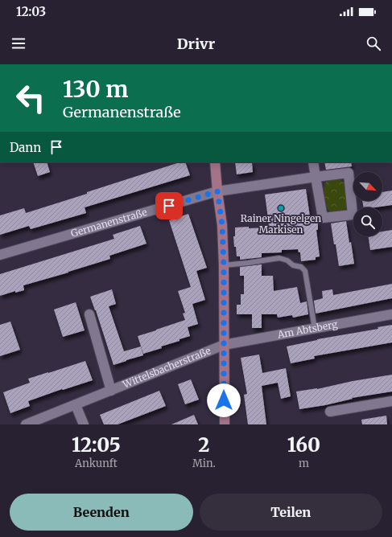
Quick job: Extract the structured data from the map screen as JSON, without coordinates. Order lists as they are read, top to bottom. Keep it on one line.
{"streets":{"street":["Germanenstraße","Am Abtsberg","Wittelsbacherstraße"]},"crossings":[["Am Abtsberg","Wittelsbacherstraße"]],"places":["Rainer Ningelgen Markisen"],"north":"bottom right","page":{"status":"12:03","header":"Drivr","turn":["130 m","Germanenstraße"],"then":"Dann","eta":["12:05","Ankunft","2","Min.","160","m"],"buttons":["Beenden","Teilen"]}}
